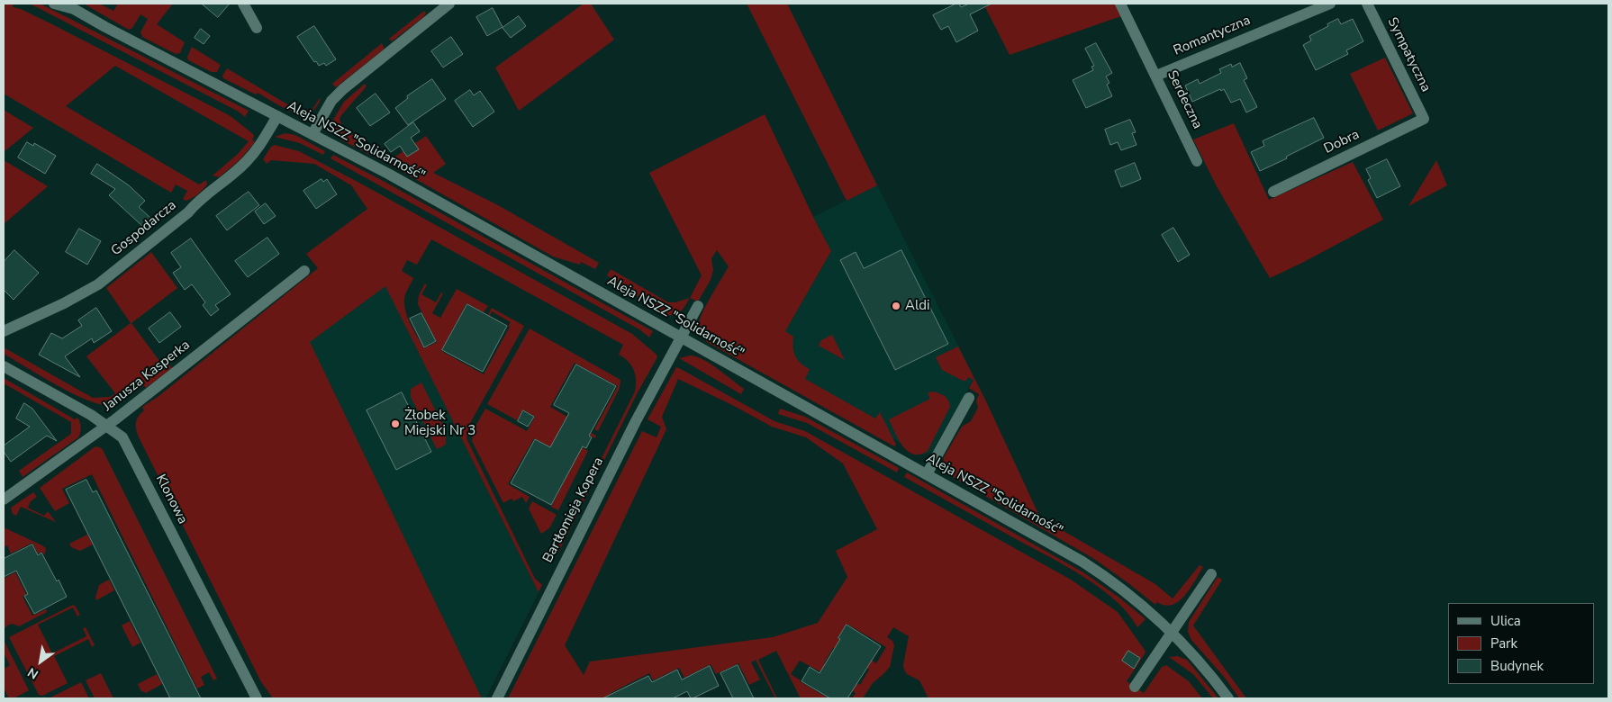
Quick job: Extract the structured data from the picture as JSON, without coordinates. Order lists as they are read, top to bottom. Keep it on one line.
{"streets":{"street":["Romantyczna","Sympatyczna","Serdeczna","Aleja NSZZ \"Solidarność\"","Dobra","Gospodarcza","Janusza Kasperka","Klonowa","Bartłomieja Kopera"]},"crossings":[["Romantyczna","Serdeczna"],["Sympatyczna","Dobra"],["Aleja NSZZ \"Solidarność\"","Gospodarcza"],["Aleja NSZZ \"Solidarność\"","Bartłomieja Kopera"],["Janusza Kasperka","Klonowa"]],"places":["Aldi","Żłobek Miejski Nr 3"],"legend":["Ulica","Park","Budynek"],"north":"bottom left"}
